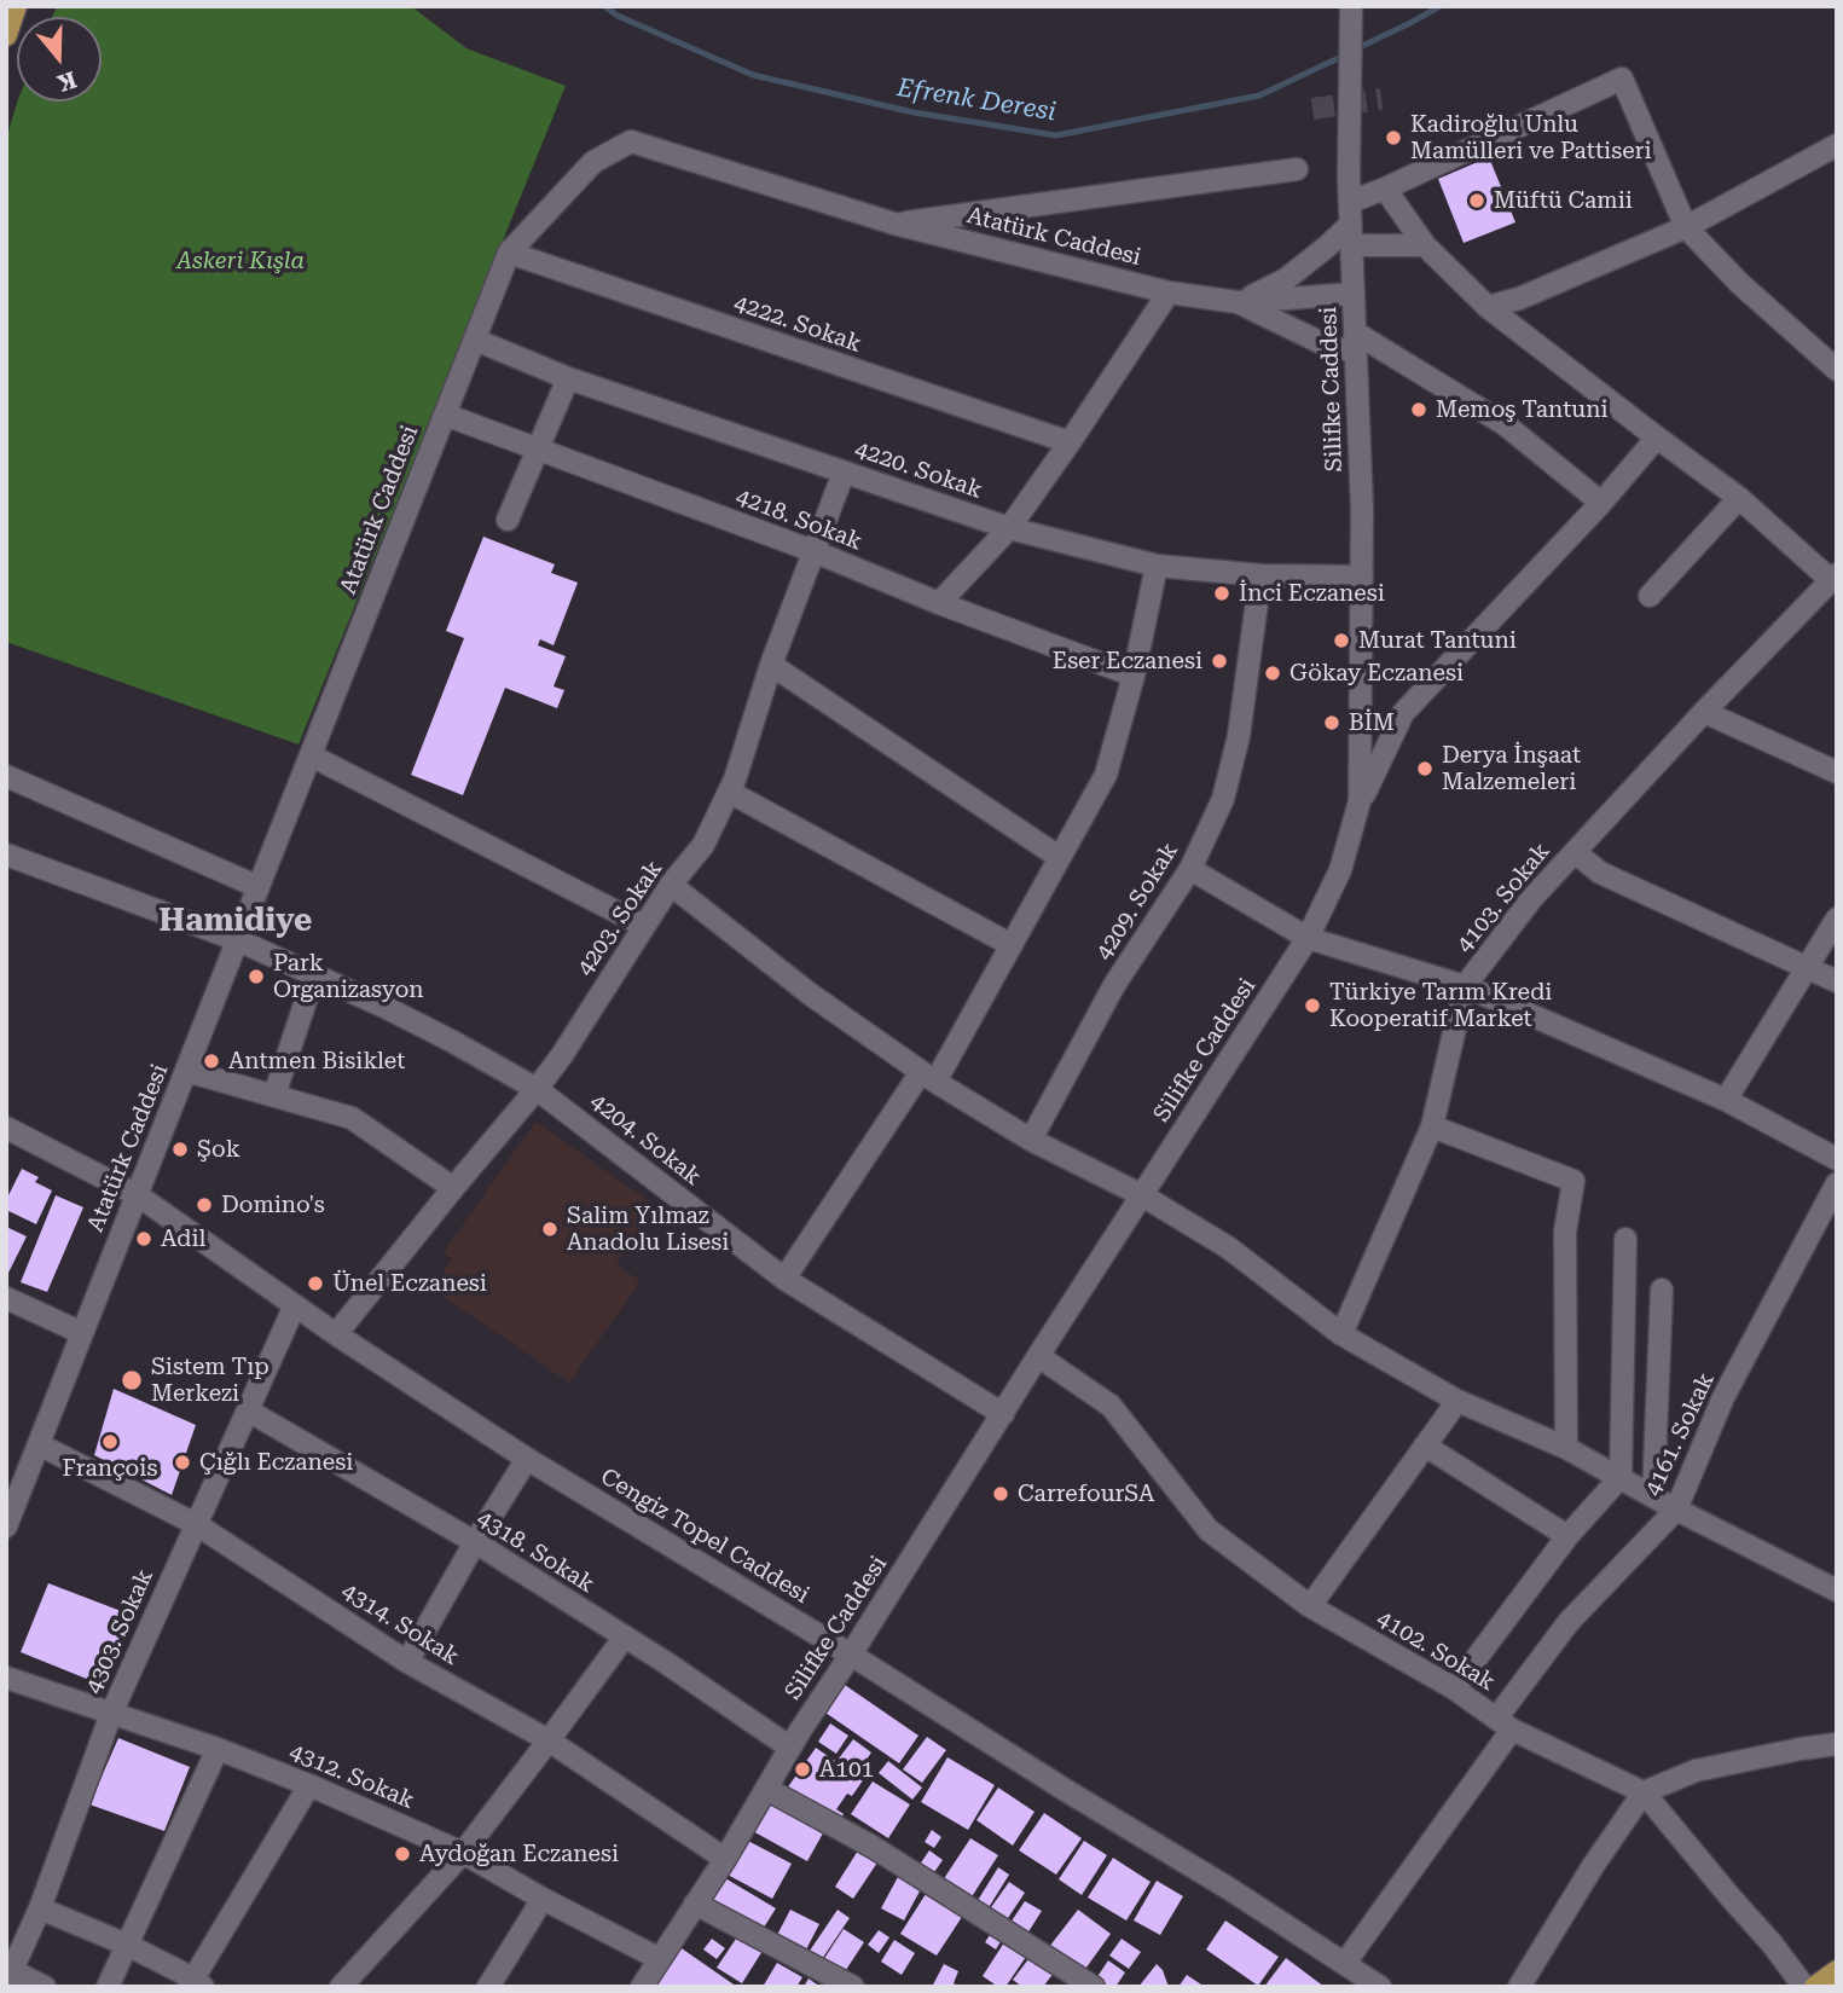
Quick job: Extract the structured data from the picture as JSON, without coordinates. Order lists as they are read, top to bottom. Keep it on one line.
{"streets":{"street":["Atatürk Caddesi","4222. Sokak","Silifke Caddesi","4220. Sokak","4218. Sokak","4103. Sokak","4209. Sokak","4203. Sokak","4204. Sokak","4161. Sokak","Cengiz Topel Caddesi","4318. Sokak","4314. Sokak","4303. Sokak","4102. Sokak","4312. Sokak"]},"crossings":[["Atatürk Caddesi","4222. Sokak"],["Atatürk Caddesi","Silifke Caddesi"],["Atatürk Caddesi","4220. Sokak"],["Atatürk Caddesi","4218. Sokak"],["Atatürk Caddesi","4204. Sokak"],["Atatürk Caddesi","Cengiz Topel Caddesi"],["Atatürk Caddesi","4314. Sokak"],["Silifke Caddesi","4220. Sokak"],["Silifke Caddesi","4204. Sokak"],["Silifke Caddesi","Cengiz Topel Caddesi"],["Silifke Caddesi","4318. Sokak"],["Silifke Caddesi","4314. Sokak"],["Silifke Caddesi","4102. Sokak"],["Silifke Caddesi","4312. Sokak"],["4220. Sokak","4209. Sokak"],["4220. Sokak","4203. Sokak"],["4218. Sokak","4203. Sokak"],["4203. Sokak","4204. Sokak"],["4203. Sokak","Cengiz Topel Caddesi"],["4161. Sokak","Cengiz Topel Caddesi"],["4161. Sokak","4102. Sokak"],["Cengiz Topel Caddesi","4303. Sokak"],["4318. Sokak","4303. Sokak"],["4314. Sokak","4303. Sokak"],["4303. Sokak","4312. Sokak"]],"districts":["Hamidiye"],"water":["Efrenk Deresi"],"parks":["Askeri Kışla"],"places":["Kadiroğlu Unlu Mamülleri ve Pattiseri","Müftü Camii","Memoş Tantuni","İnci Eczanesi","Murat Tantuni","Eser Eczanesi","Gökay Eczanesi","BİM","Derya İnşaat Malzemeleri","Park Organizasyon","Türkiye Tarım Kredi Kooperatif Market","Antmen Bisiklet","Şok","Domino's","Salim Yılmaz Anadolu Lisesi","Adil","Ünel Eczanesi","Sistem Tıp Merkezi","François","Çığlı Eczanesi","CarrefourSA","A101","Aydoğan Eczanesi"],"north":"bottom"}
